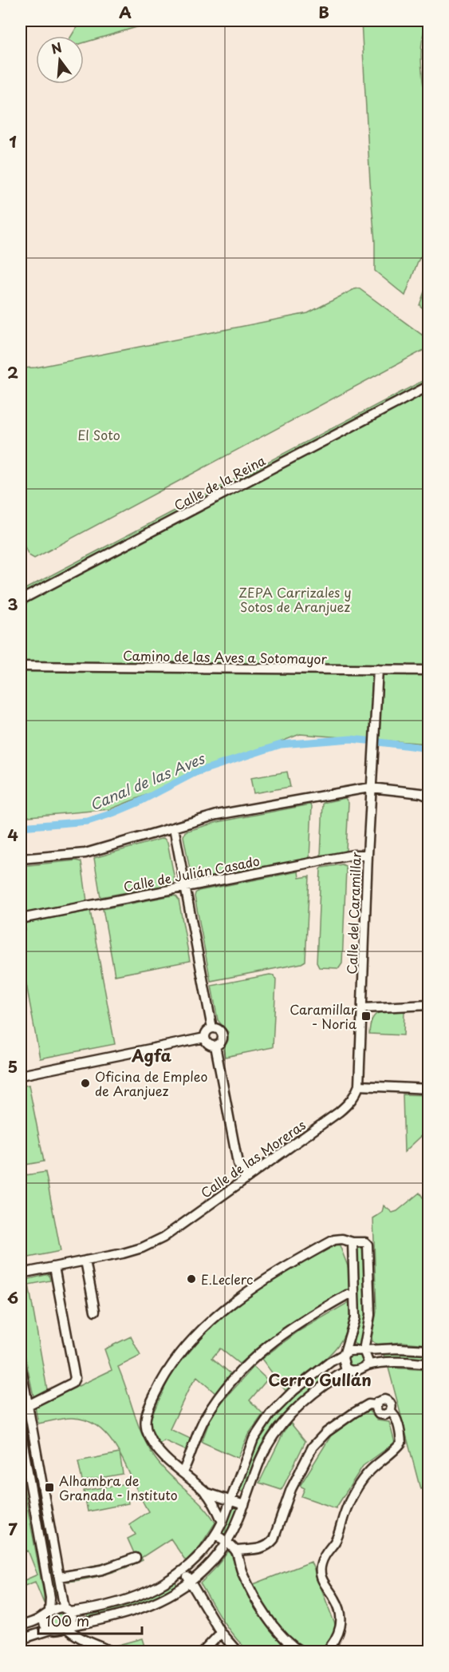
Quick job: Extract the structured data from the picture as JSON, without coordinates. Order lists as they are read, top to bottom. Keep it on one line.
{"streets":{"street":["Calle de la Reina","Camino de las Aves a Sotomayor","Calle de Julián Casado","Calle del Caramillar","Calle de las Moreras"]},"crossings":[["Camino de las Aves a Sotomayor","Calle del Caramillar"],["Calle de Julián Casado","Calle del Caramillar"],["Calle del Caramillar","Calle de las Moreras"]],"districts":["Agfa","Cerro Gullán"],"water":["Canal de las Aves"],"parks":["El Soto","ZEPA Carrizales y Sotos de Aranjuez"],"places":{"transit":["Caramillar - Noria","Alhambra de Granada - Instituto"],"other":["Oficina de Empleo de Aranjuez","E.Leclerc"]},"scale_bar":"100 m","north":"top","grid":{"columns":["A","B"],"rows":["1","2","3","4","5","6","7"]}}
